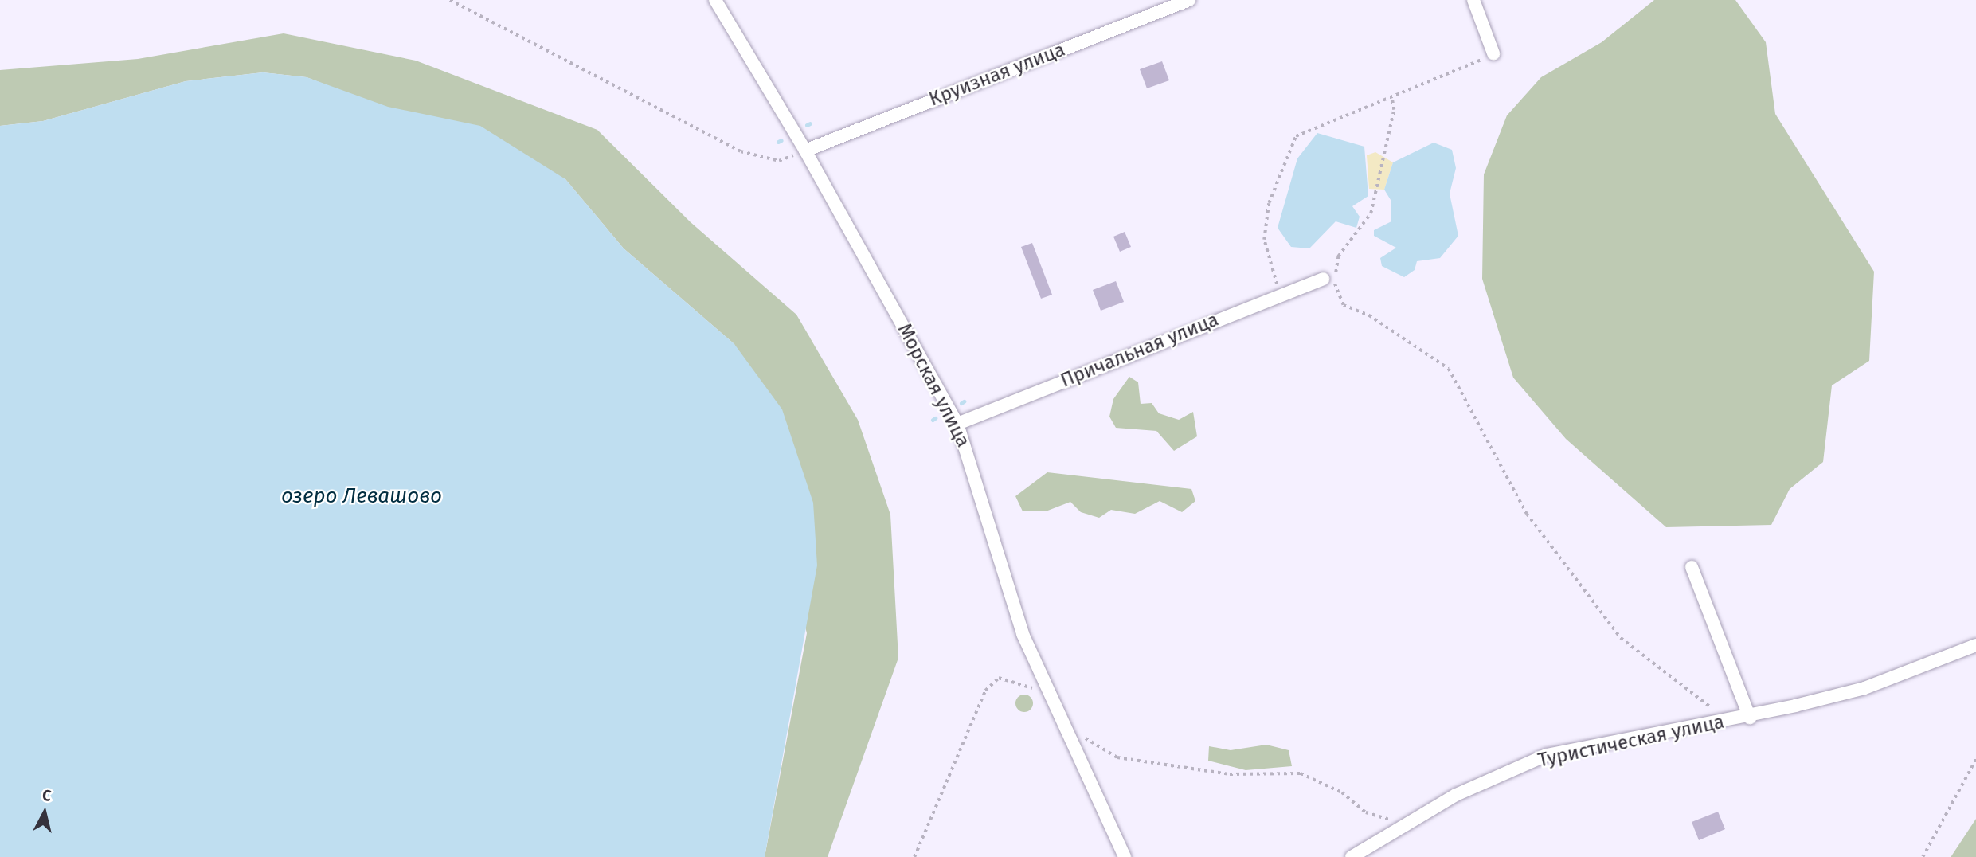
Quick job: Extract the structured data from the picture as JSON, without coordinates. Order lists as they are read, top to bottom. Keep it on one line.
{"streets":{"street":["Круизная улица","Причальная улица","Морская улица","Туристическая улица"]},"crossings":[["Круизная улица","Морская улица"],["Причальная улица","Морская улица"]],"water":["озеро Левашово"],"north":"top"}
